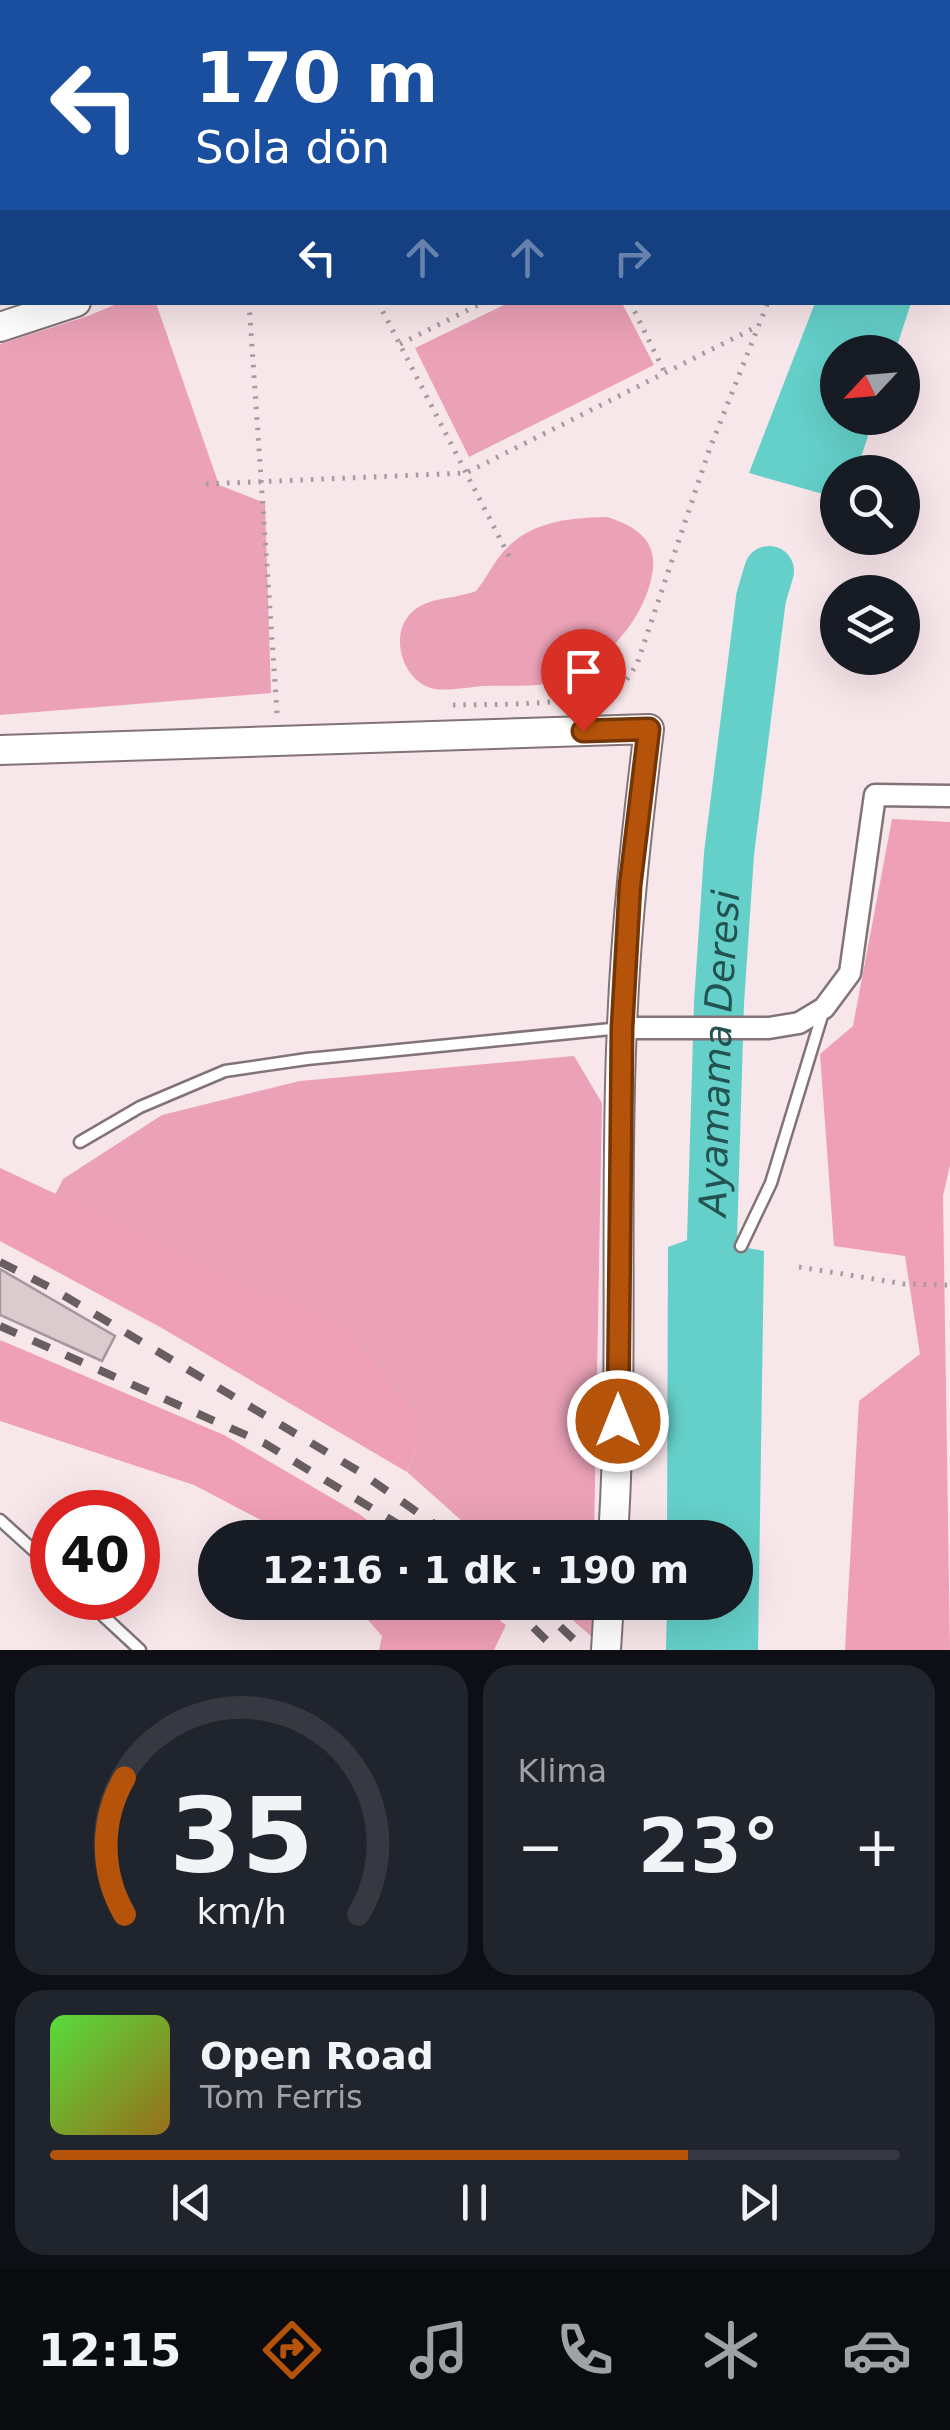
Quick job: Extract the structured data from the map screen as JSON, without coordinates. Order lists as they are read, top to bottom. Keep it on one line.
{"water":["Ayamama Deresi"],"north":"bottom left","page":{"turn":["170 m","Sola dön"],"limit":"40","trip":"12:16 · 1 dk · 190 m","tile":"Klima","heat":["−","23°","+"],"song":["Open Road","Tom Ferris"],"tabs":"12:15","gauge":["35","km/h"]}}
